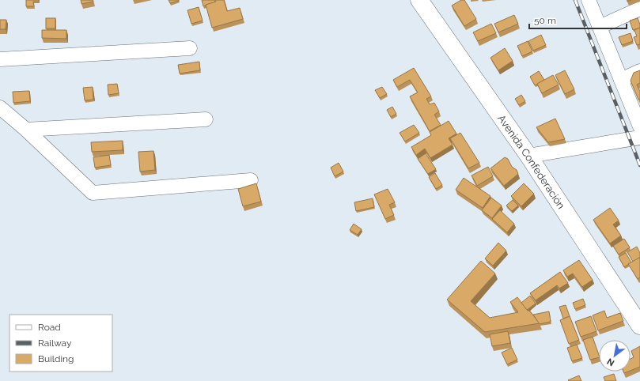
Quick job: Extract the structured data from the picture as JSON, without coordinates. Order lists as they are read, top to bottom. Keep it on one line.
{"streets":{"highway":["Avenida Confederación"]},"legend":["Road","Railway","Building"],"scale_bar":"50 m","north":"bottom left"}
